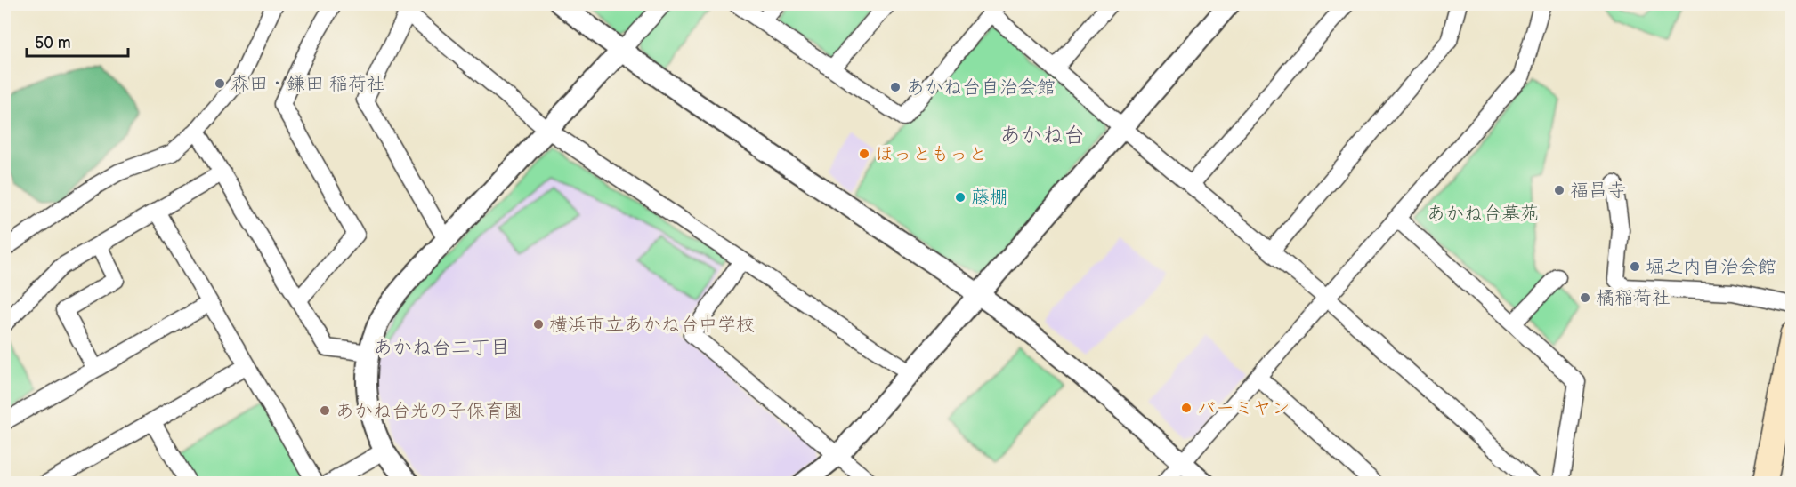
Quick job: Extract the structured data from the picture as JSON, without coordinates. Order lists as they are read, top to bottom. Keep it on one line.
{"districts":["あかね台","あかね台二丁目"],"parks":["あかね台墓苑"],"places":["森田・鎌田 稲荷社","あかね台自治会館","ほっともっと","福昌寺","藤棚","堀之内自治会館","橘稲荷社","横浜市立あかね台中学校","バーミヤン","あかね台光の子保育園"],"scale_bar":"50 m"}
